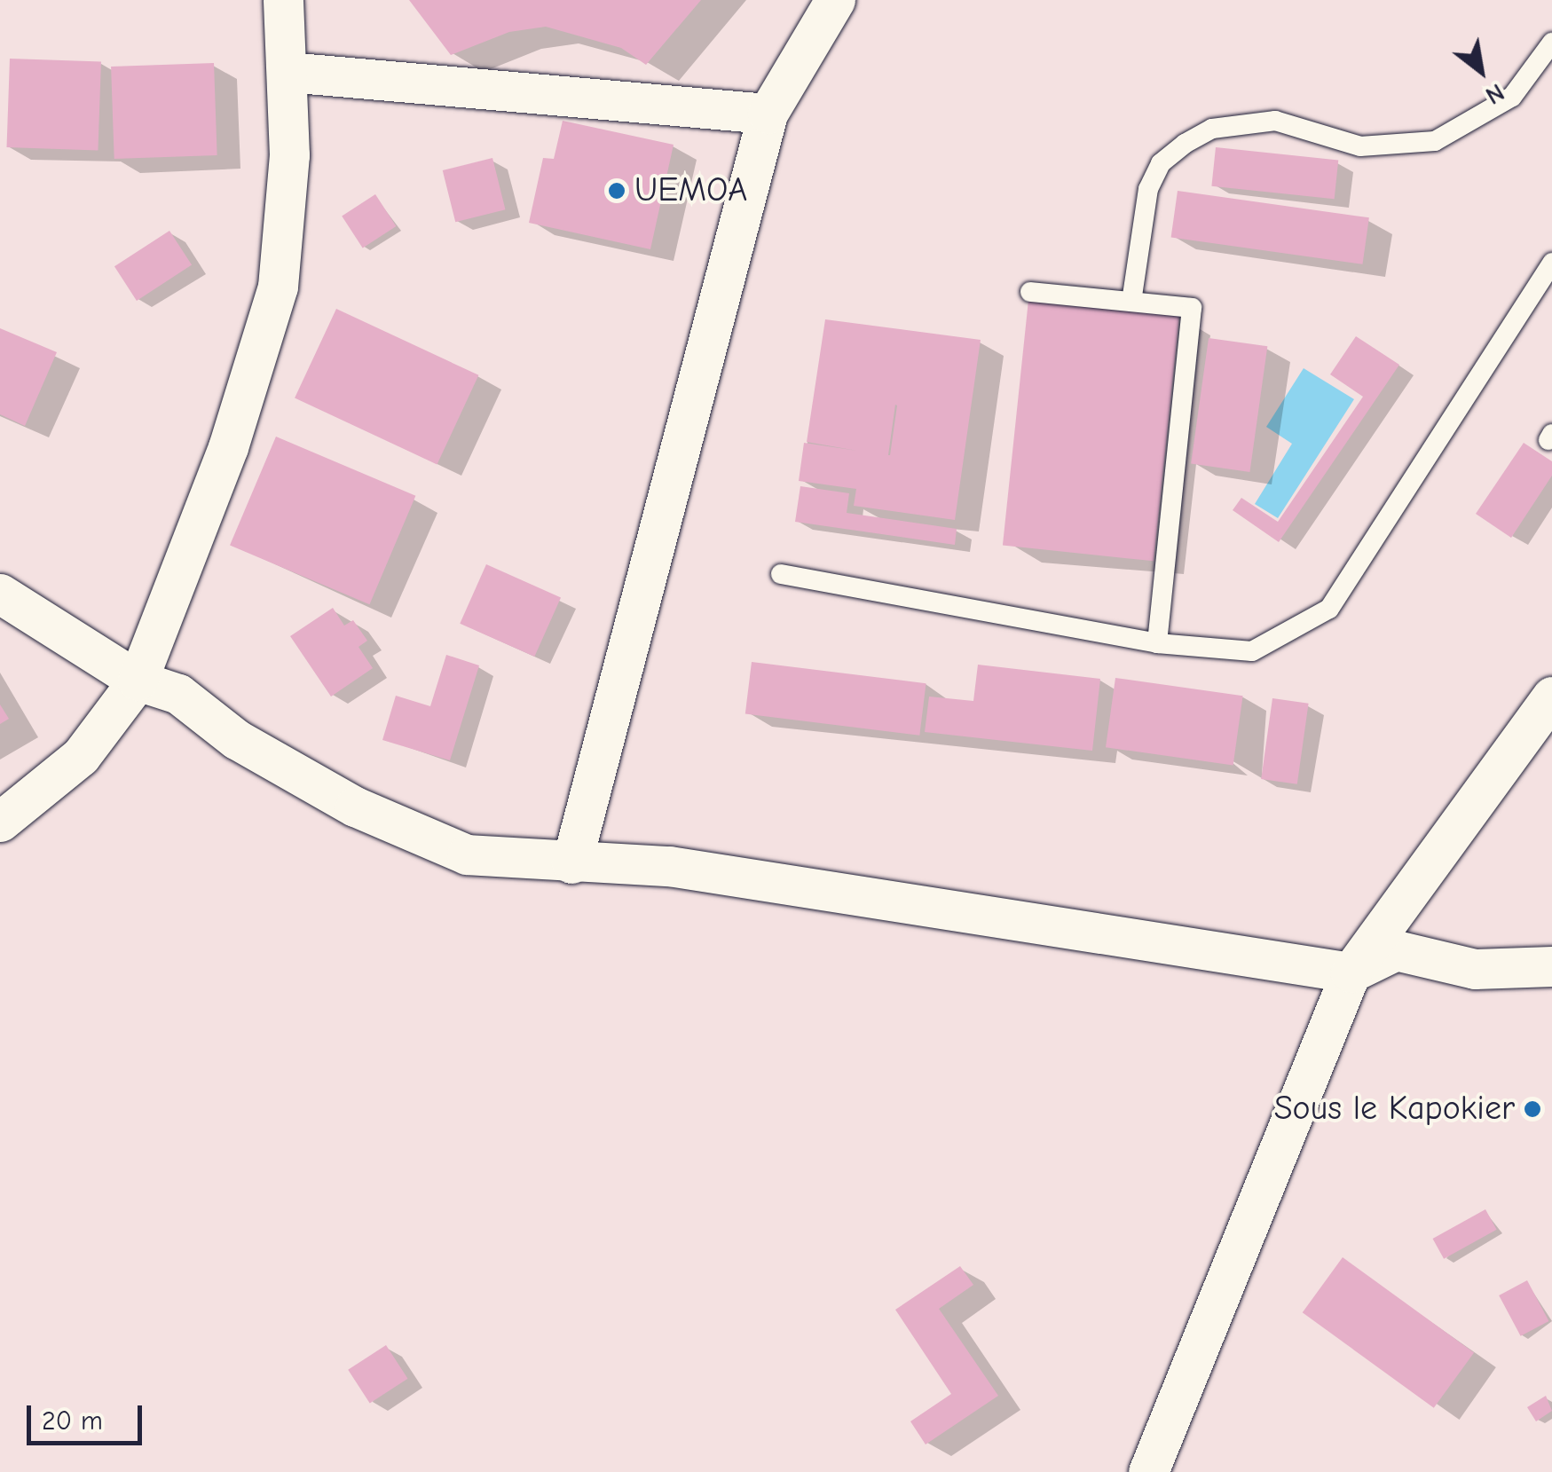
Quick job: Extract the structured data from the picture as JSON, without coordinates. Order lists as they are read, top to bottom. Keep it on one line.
{"places":["UEMOA","Sous le Kapokier"],"scale_bar":"20 m","north":"bottom right"}
